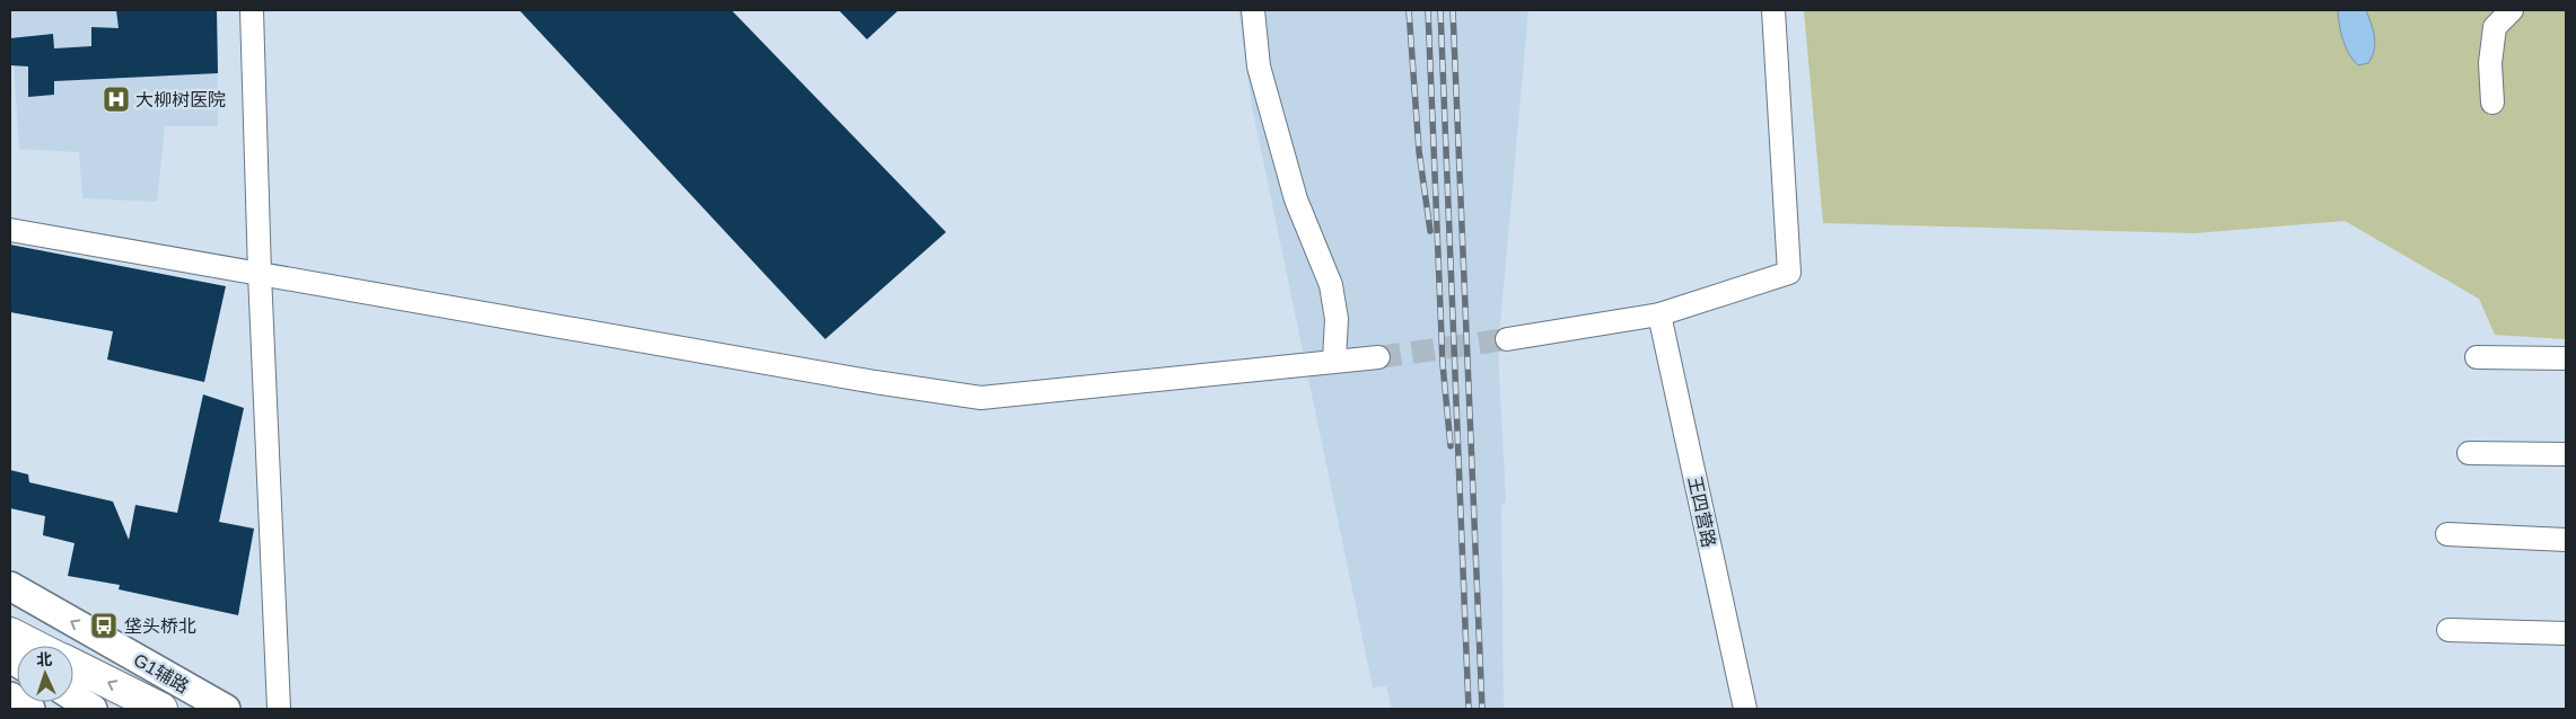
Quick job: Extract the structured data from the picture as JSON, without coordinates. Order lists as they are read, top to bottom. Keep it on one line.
{"streets":{"main road":["G1辅路"],"street":["王四营路"]},"one_way":["G1辅路"],"places":{"hospital":["大柳树医院"],"bus stop":["垡头桥北"]},"north":"top"}
